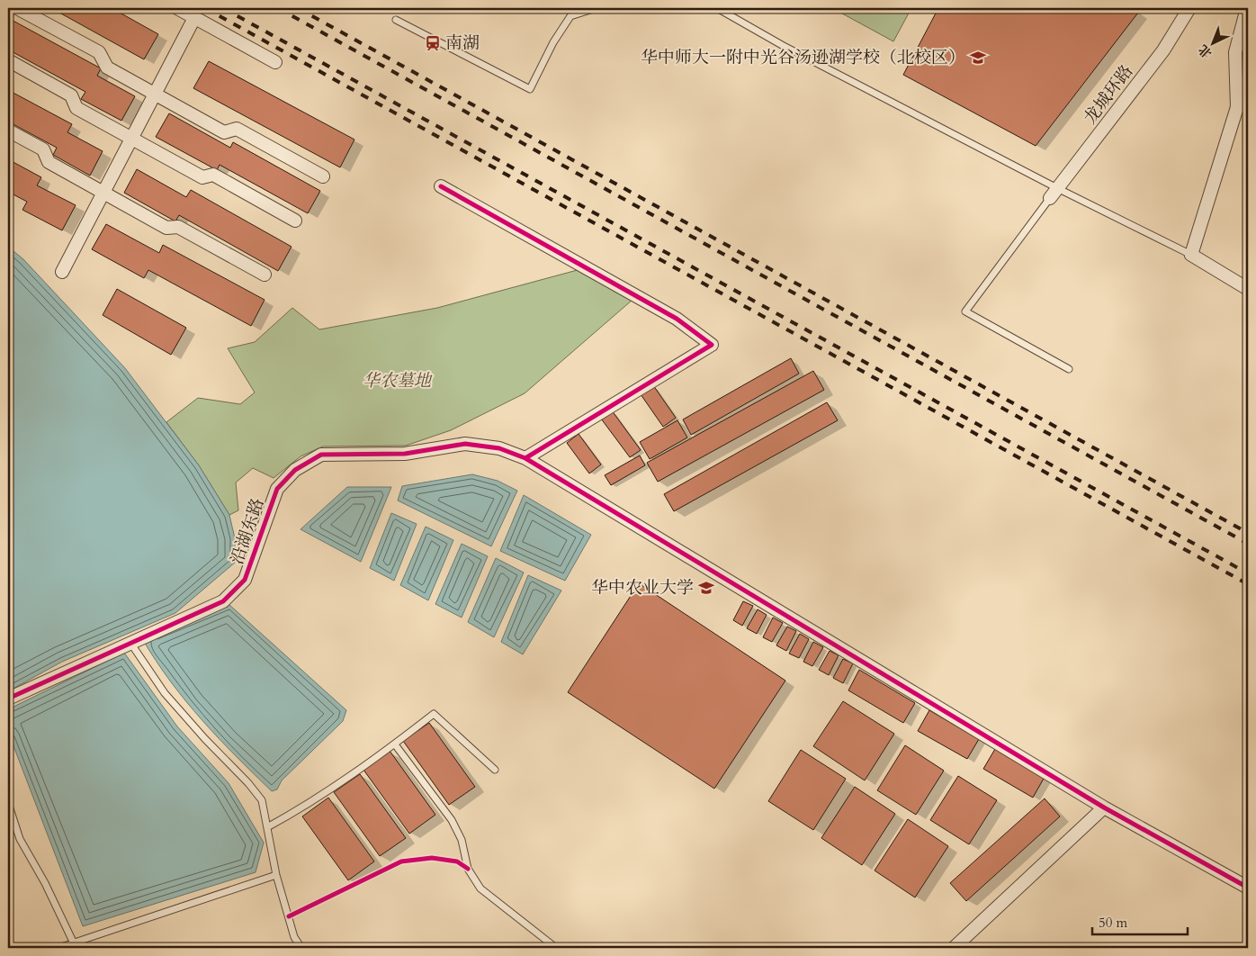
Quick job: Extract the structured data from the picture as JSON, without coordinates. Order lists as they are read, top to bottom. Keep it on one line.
{"streets":{"street":["龙城环路","沿湖东路"]},"parks":["华农墓地"],"places":{"station":["南湖"],"school or university":["华中师大一附中光谷汤逊湖学校（北校区）","华中农业大学"]},"scale_bar":"50 m","north":"bottom left"}
